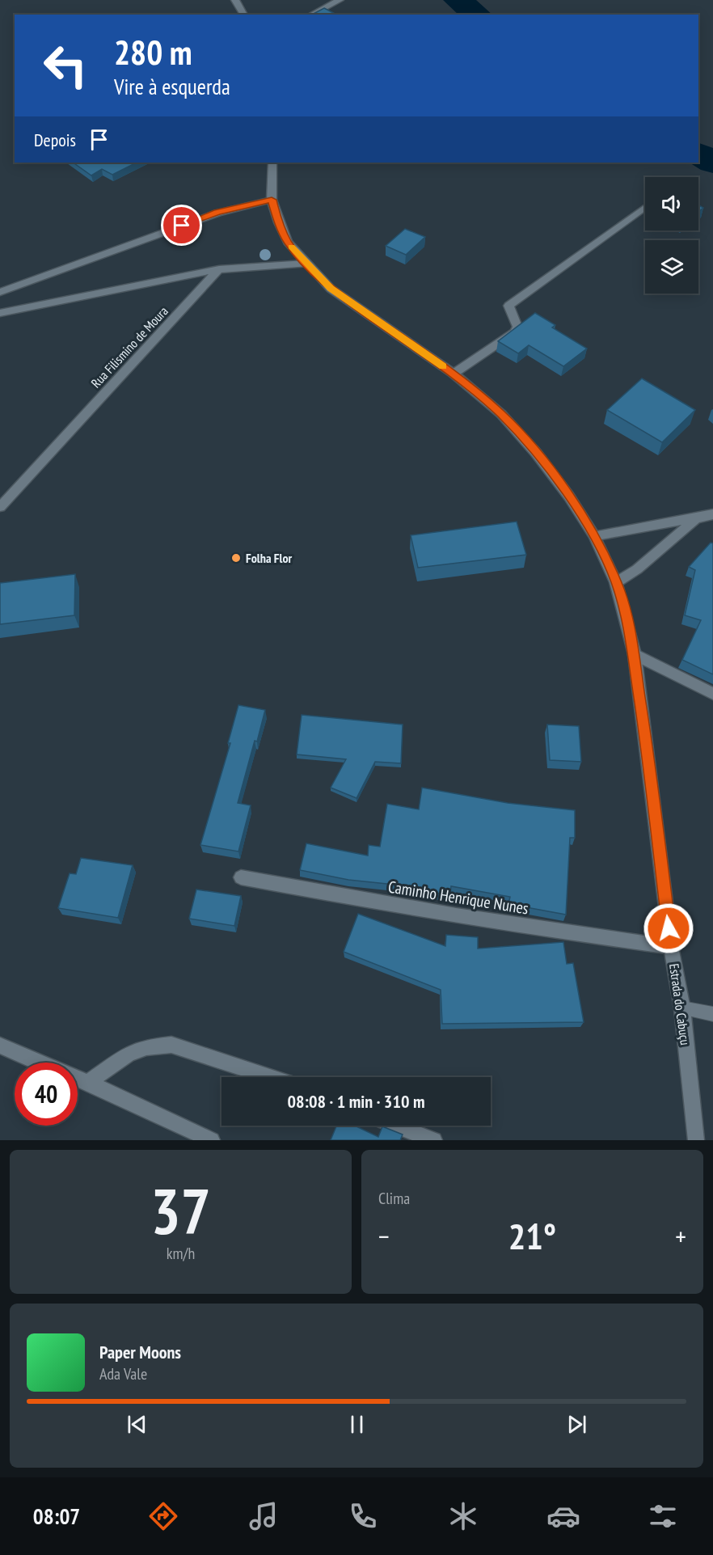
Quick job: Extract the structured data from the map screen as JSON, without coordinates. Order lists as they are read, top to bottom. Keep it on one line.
{"streets":{"street":["Rua Filismino de Moura","Caminho Henrique Nunes","Estrada do Cabuçu"]},"crossings":[["Caminho Henrique Nunes","Estrada do Cabuçu"]],"places":["Folha Flor"],"page":{"turn":["280 m","Vire à esquerda"],"then":"Depois","limit":"40","trip":"08:08 · 1 min · 310 m","tile":[["37","km/h"],"Clima"],"heat":["−","21°","+"],"song":["Paper Moons","Ada Vale"],"tabs":"08:07"}}
